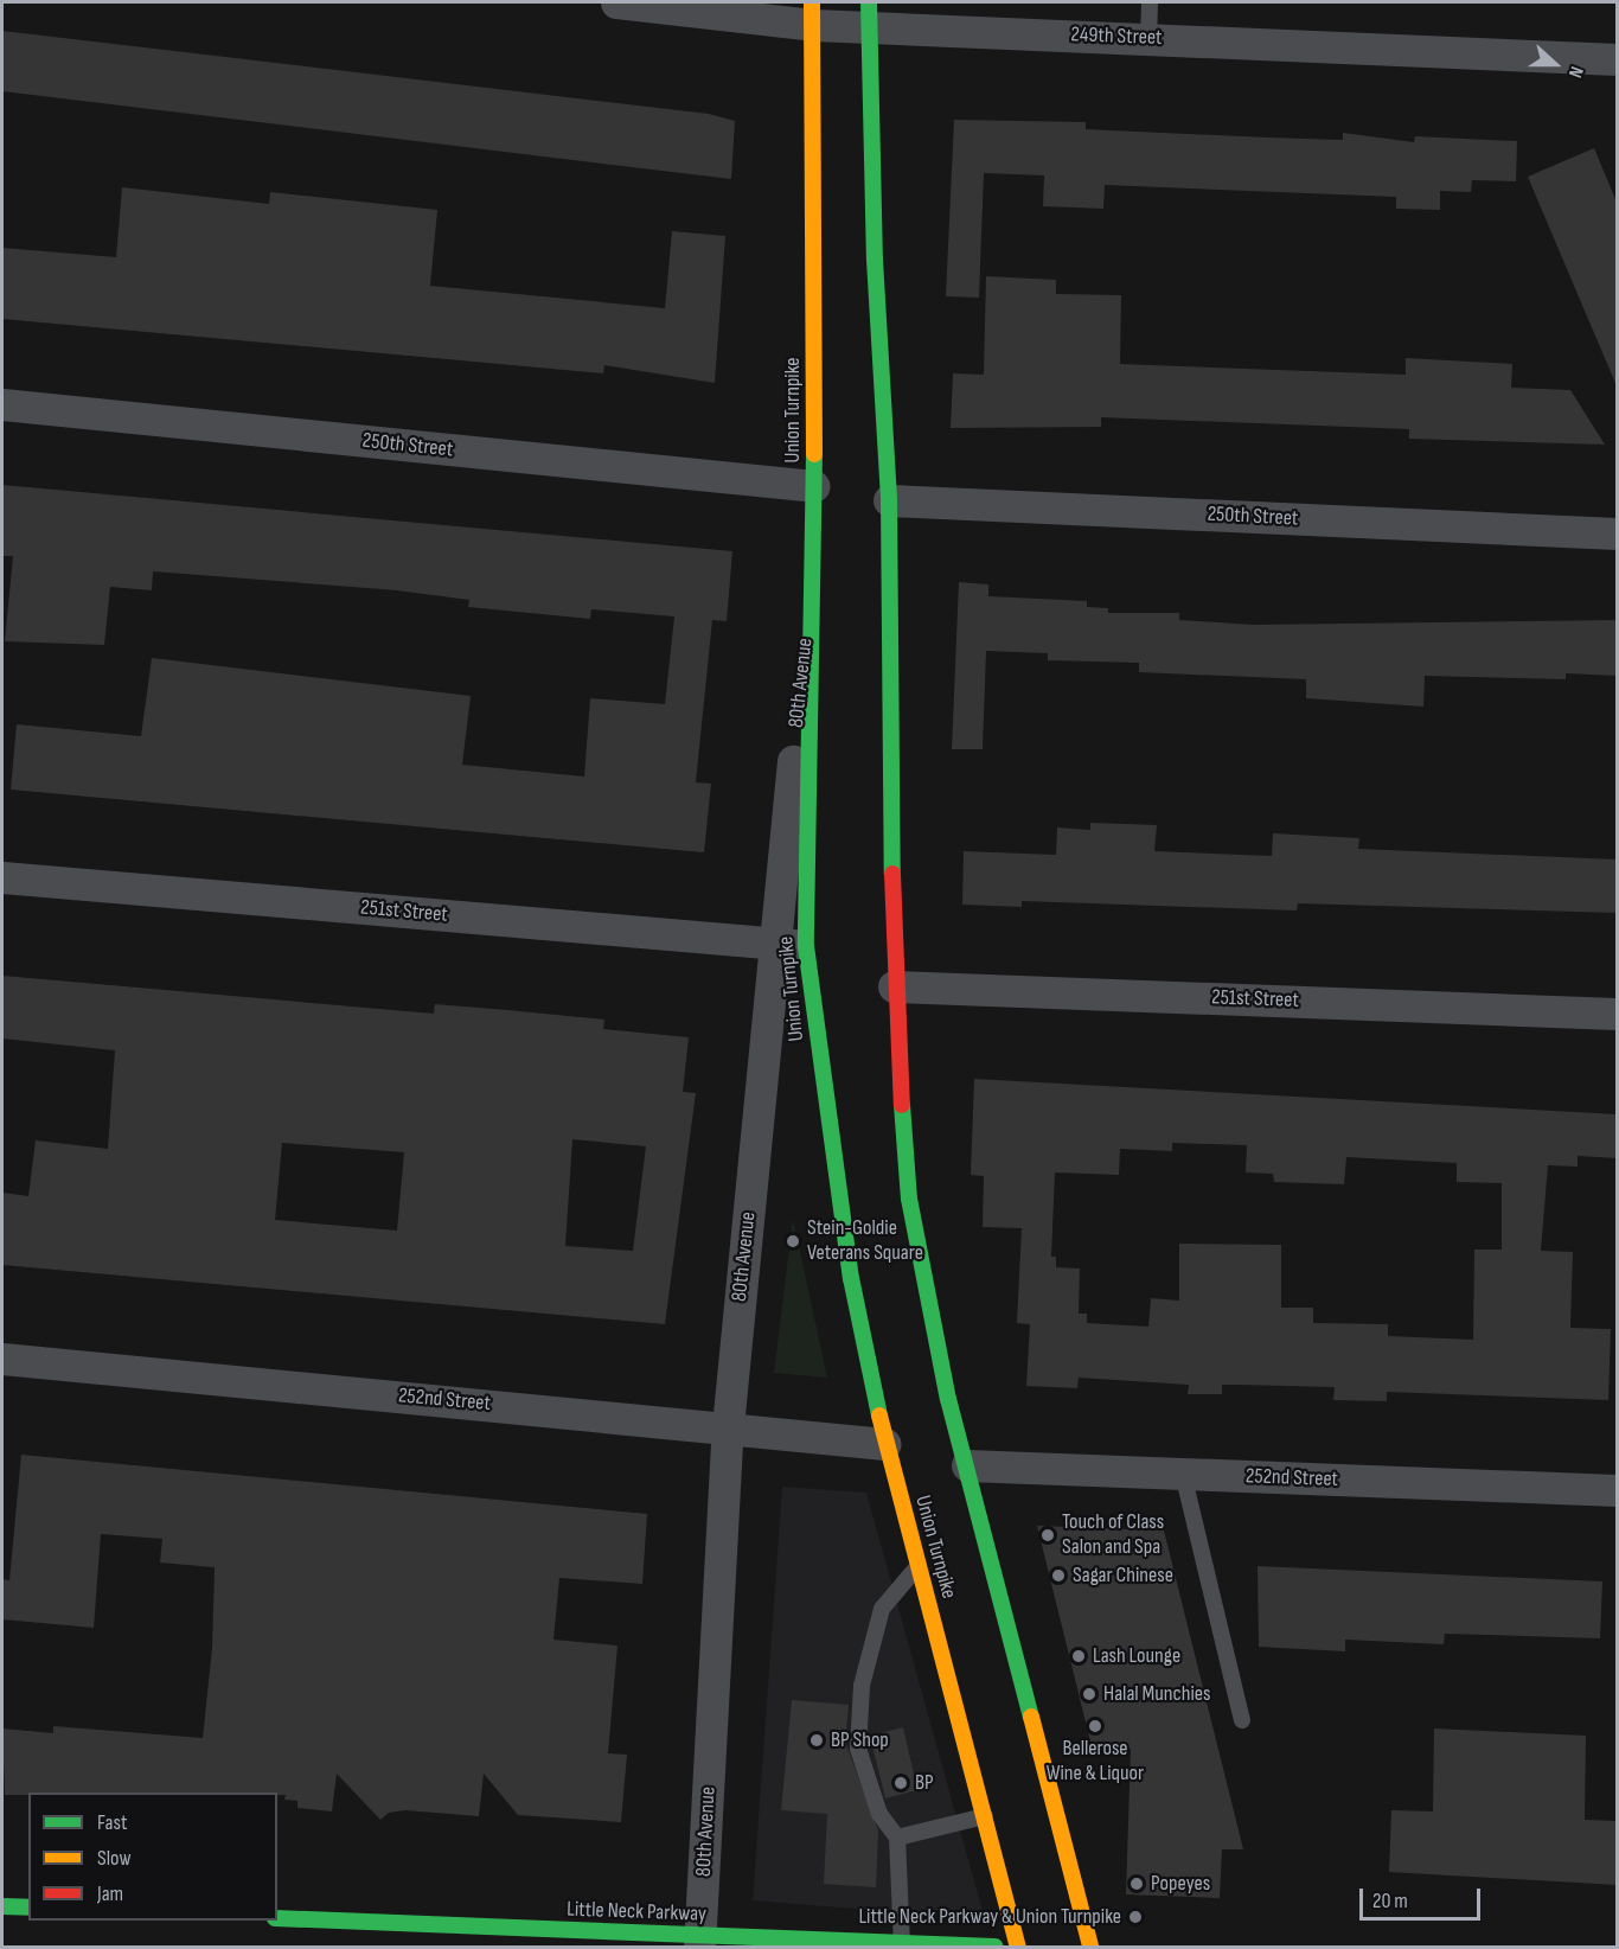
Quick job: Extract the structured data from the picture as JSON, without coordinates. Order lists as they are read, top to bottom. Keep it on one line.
{"streets":{"main road":["Union Turnpike","Little Neck Parkway"],"street":["249th Street","250th Street","80th Avenue","251st Street","252nd Street"]},"crossings":[["249th Street","Union Turnpike"],["Union Turnpike","250th Street"],["Union Turnpike","80th Avenue"],["Union Turnpike","251st Street"],["Union Turnpike","252nd Street"],["80th Avenue","251st Street"],["80th Avenue","252nd Street"],["80th Avenue","Little Neck Parkway"]],"places":["Stein-Goldie Veterans Square","Touch of Class Salon and Spa","Sagar Chinese","Lash Lounge","Halal Munchies","Bellerose Wine & Liquor","BP Shop","BP","Popeyes","Little Neck Parkway & Union Turnpike"],"legend":["Fast","Slow","Jam"],"scale_bar":"20 m","north":"right"}
